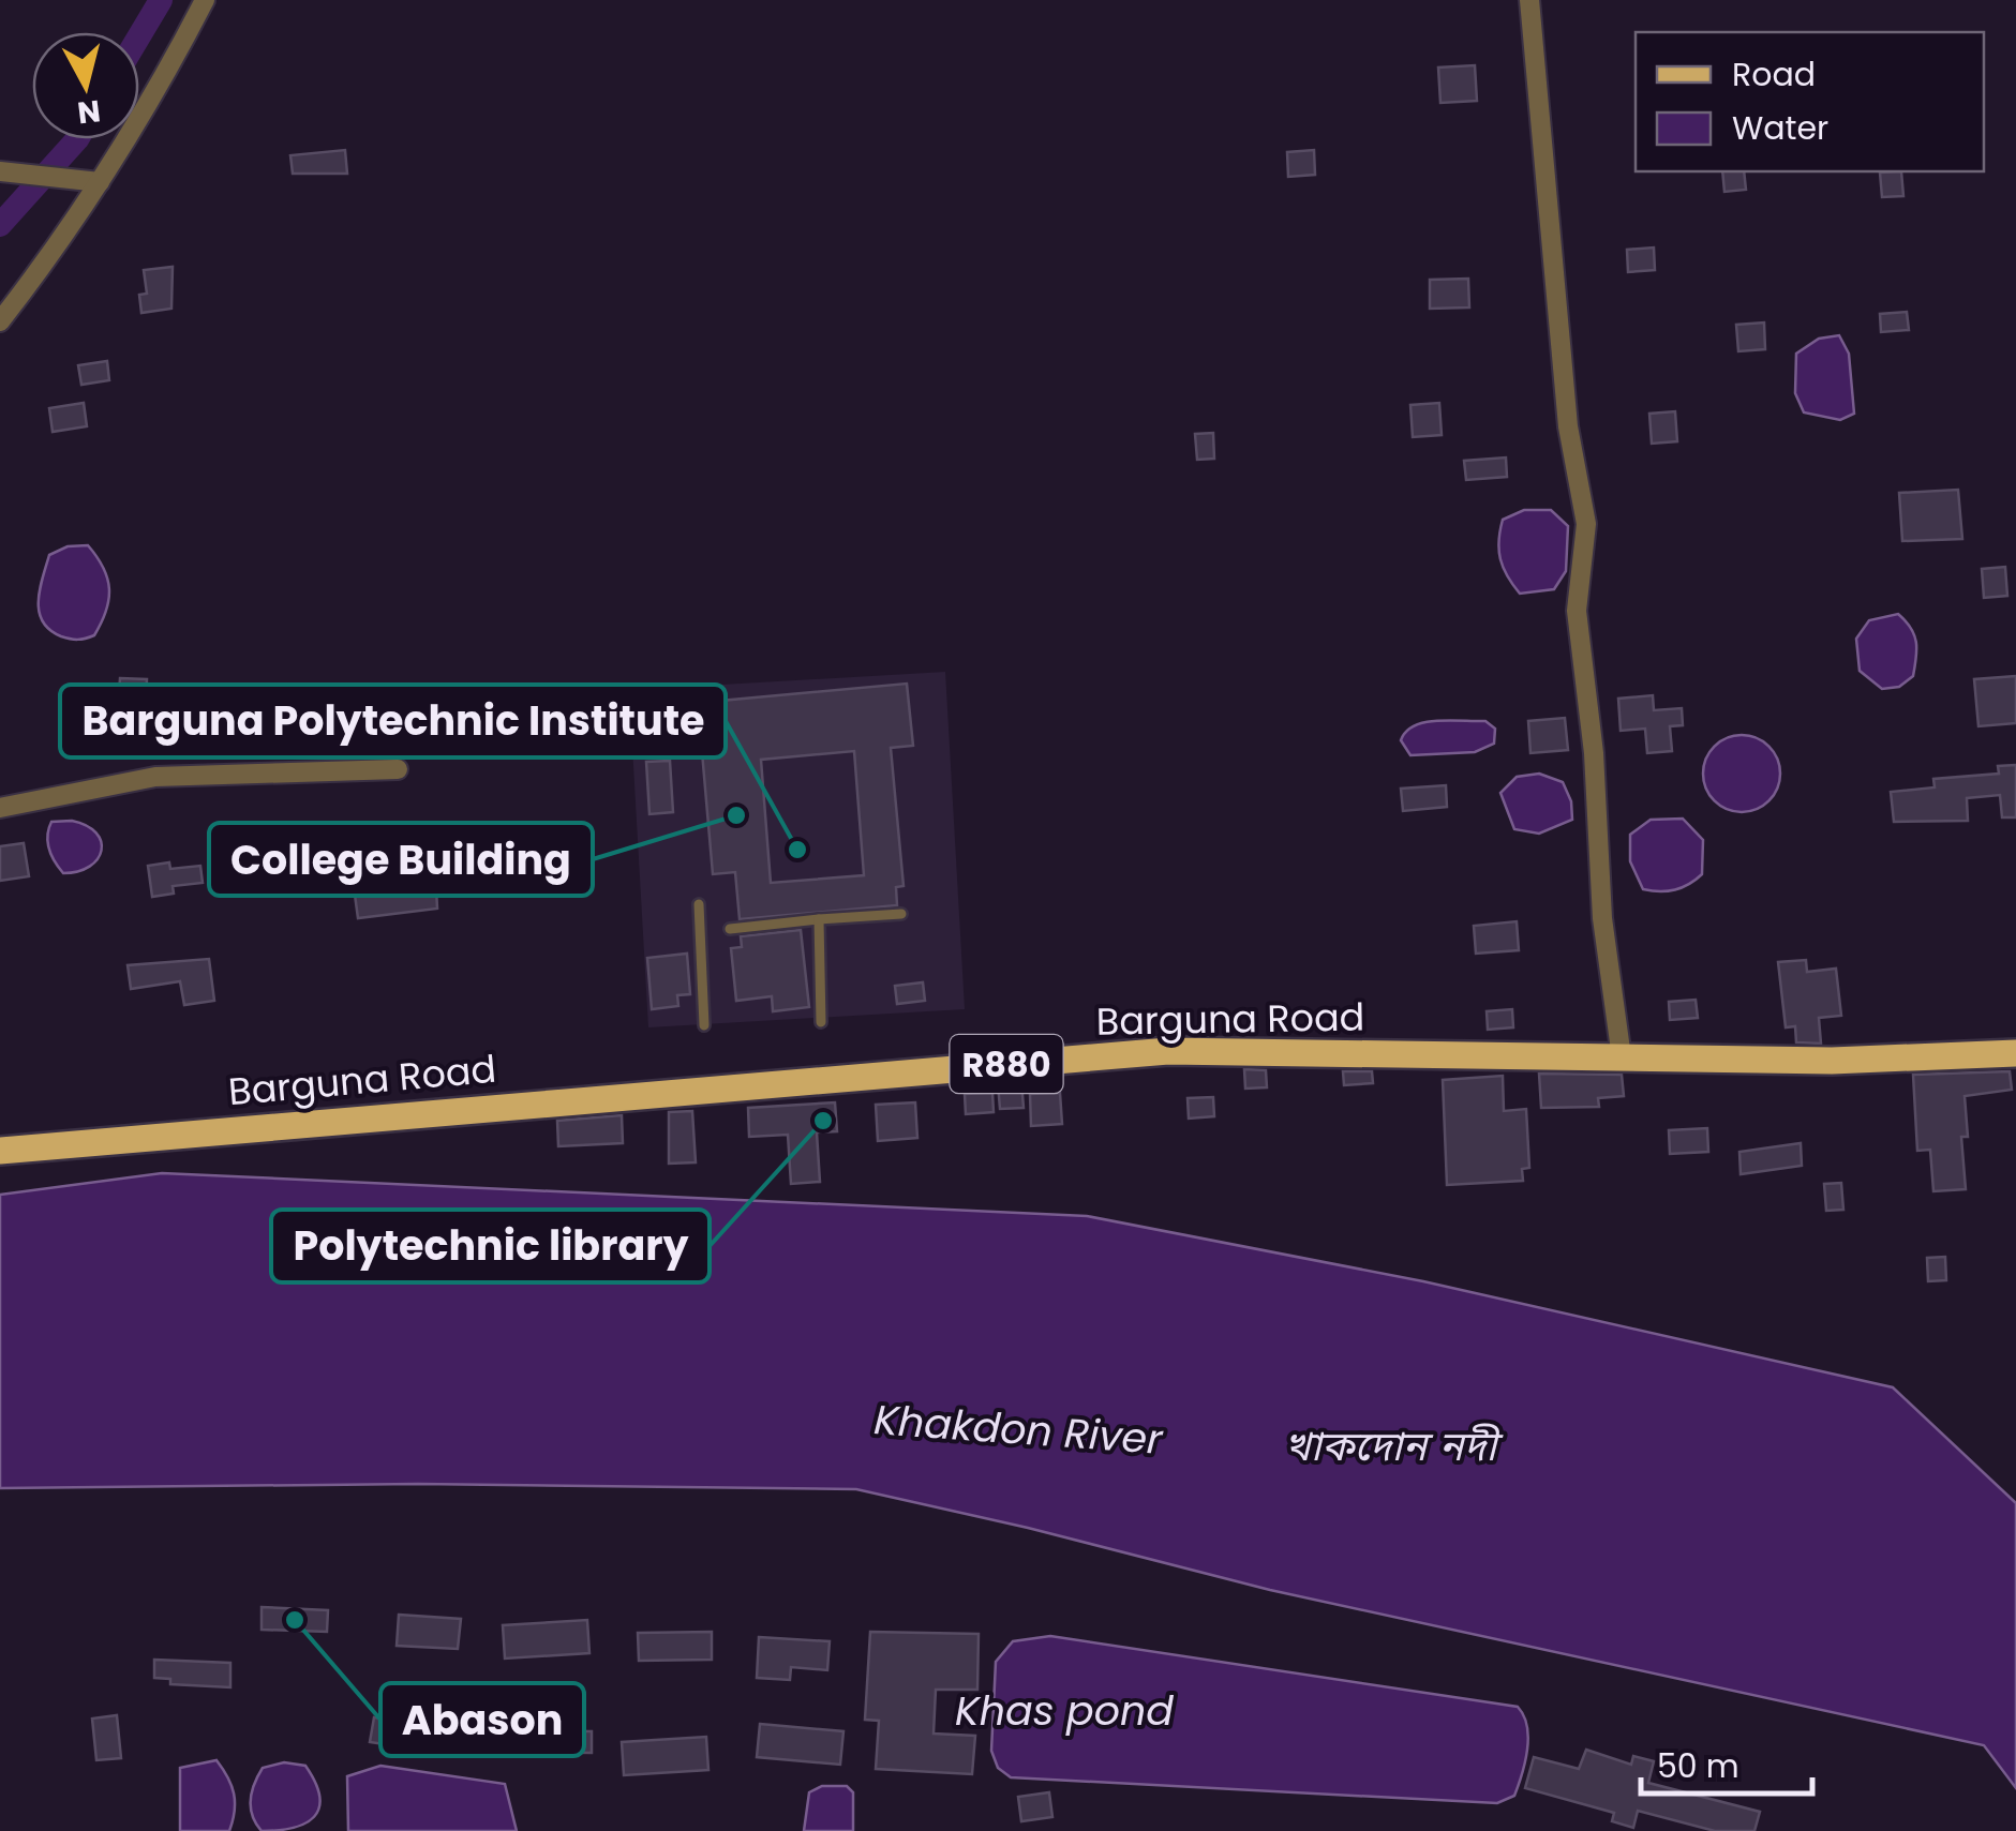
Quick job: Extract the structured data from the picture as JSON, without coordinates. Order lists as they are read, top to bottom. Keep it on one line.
{"streets":{"main road":["Barguna Road","R880"]},"water":["Khakdon River","খাকদোন নদী","Khas pond"],"places":["College Building","Barguna Polytechnic Institute","Polytechnic library","Abason"],"legend":["Road","Water"],"scale_bar":"50 m","north":"bottom"}
